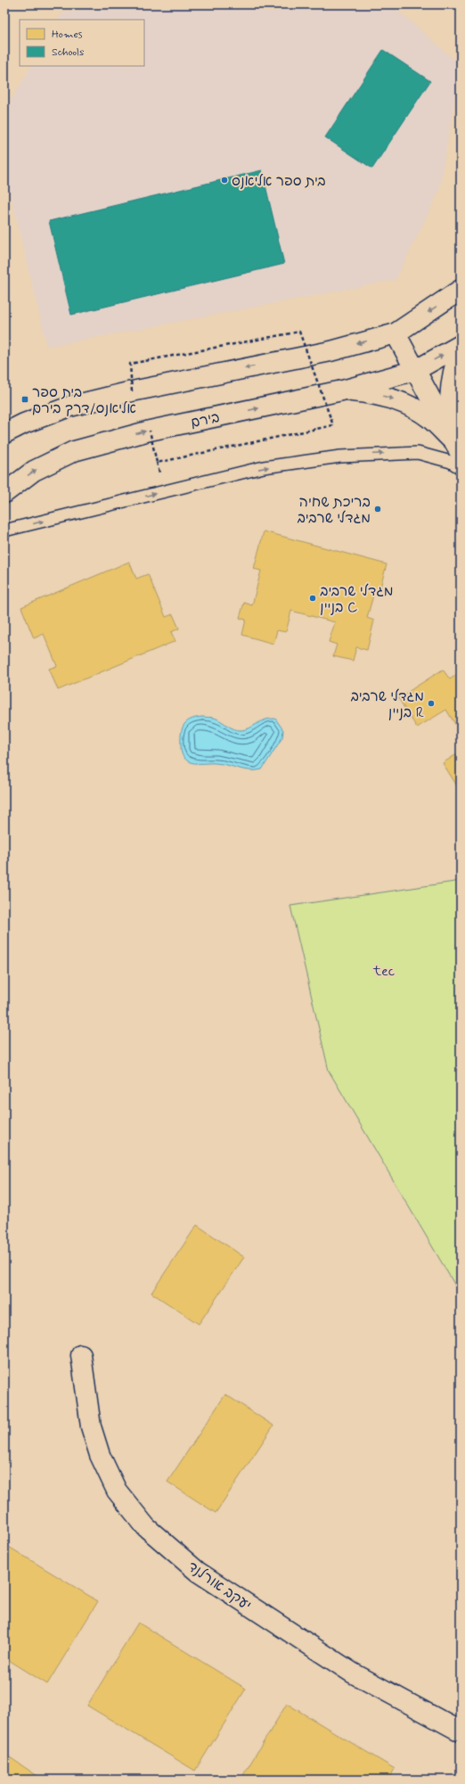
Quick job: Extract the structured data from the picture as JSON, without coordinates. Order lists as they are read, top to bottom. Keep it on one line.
{"streets":{"street":["בירם","יעקב אורלנד"]},"parks":["tec"],"places":{"other":["בית ספר אליאנס","בריכת שחיה מגדלי שרביב","מגדלי שרביב בניין C","מגדלי שרביב בניין R"],"transit":["בית ספר אליאנס/דרך בירם"]},"legend":["Homes","Schools"]}
